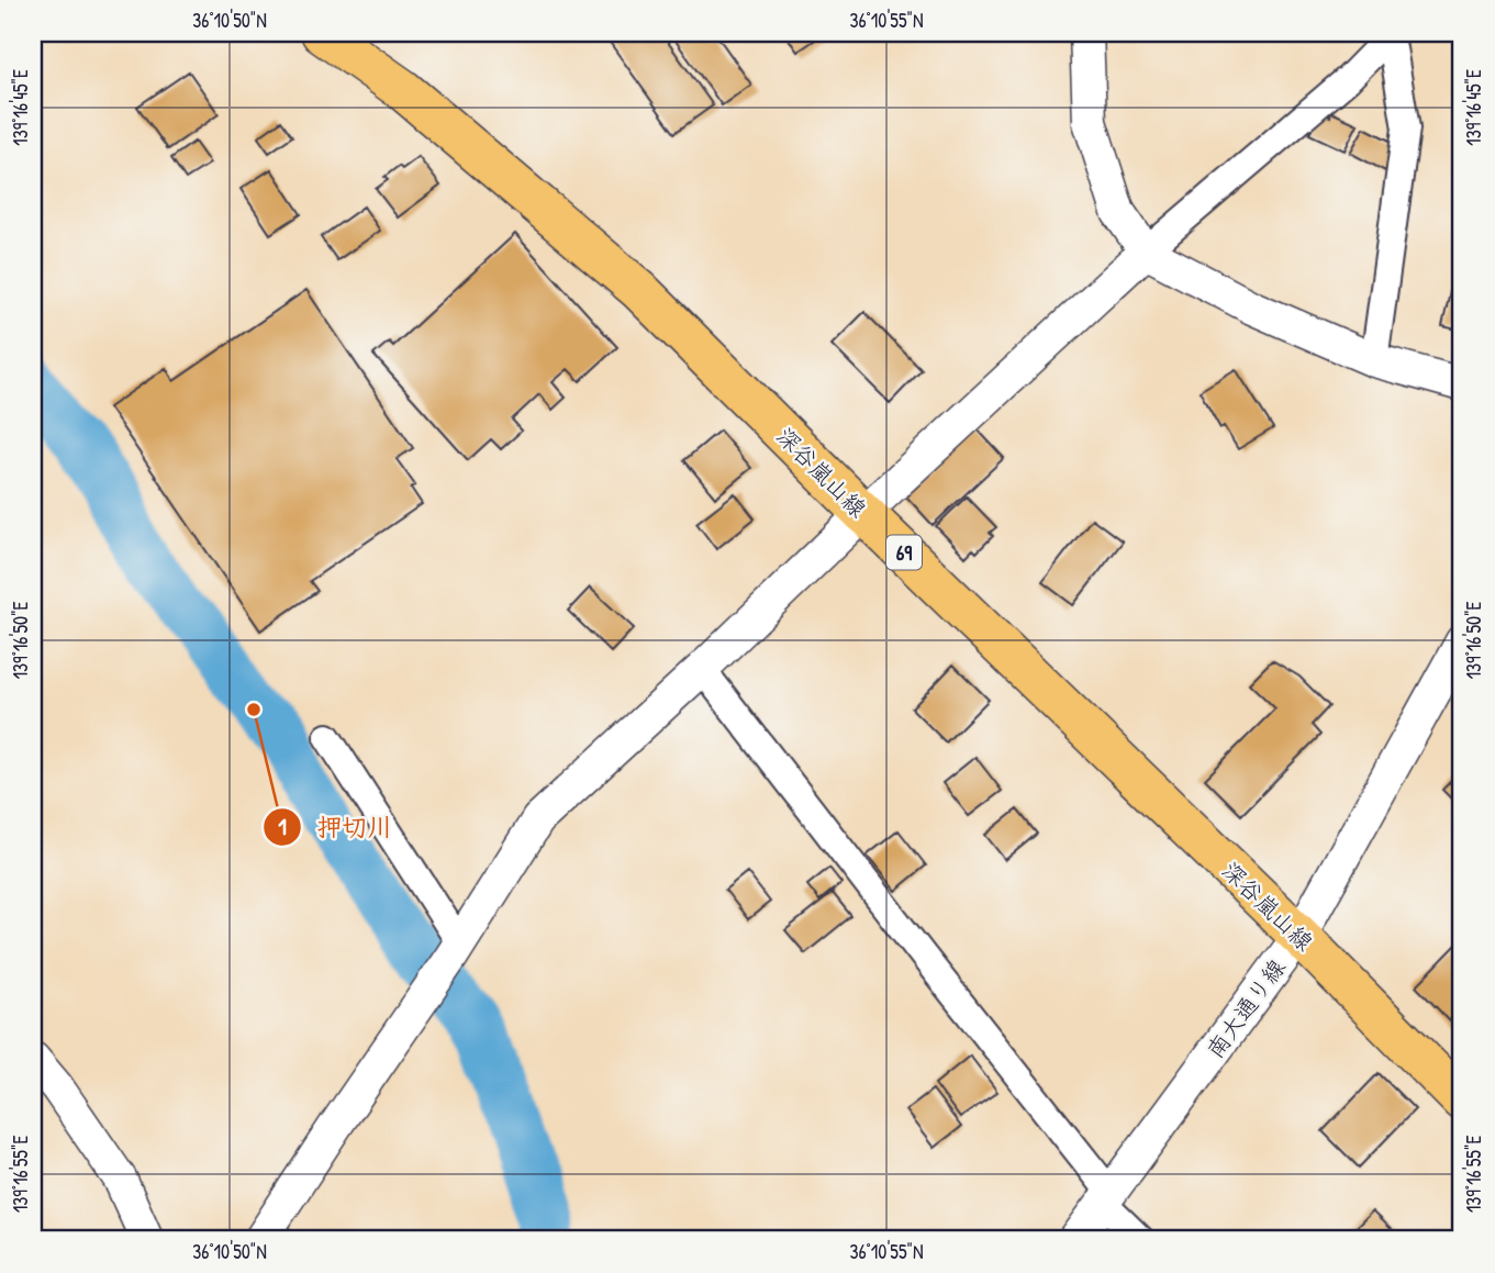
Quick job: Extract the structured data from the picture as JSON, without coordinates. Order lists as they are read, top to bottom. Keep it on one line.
{"streets":{"main road":["深谷嵐山線","69"],"street":["南大通り線"]},"crossings":[["深谷嵐山線","南大通り線"]],"places":["押切川"],"coordinates":["36°10'50\"N","36°10'55\"N","139°16'45\"E","139°16'50\"E","139°16'55\"E"]}
